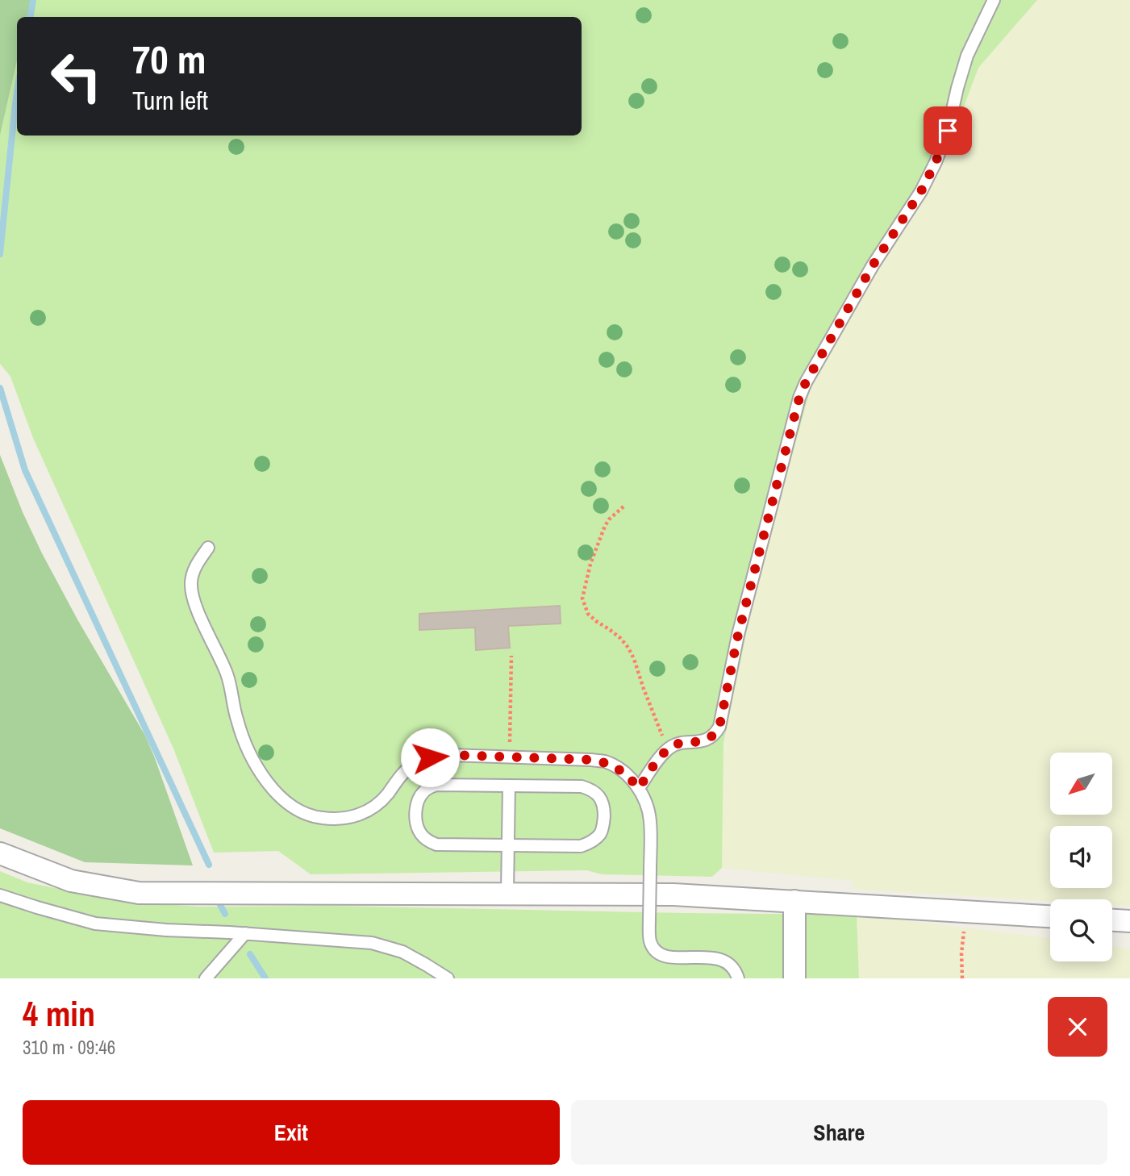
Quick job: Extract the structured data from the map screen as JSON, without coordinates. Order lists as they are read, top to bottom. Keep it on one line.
{"north":"bottom left","page":{"turn":["70 m","Turn left"],"heading":["4 min","310 m · 09:46"],"buttons":["Exit","Share"]}}
